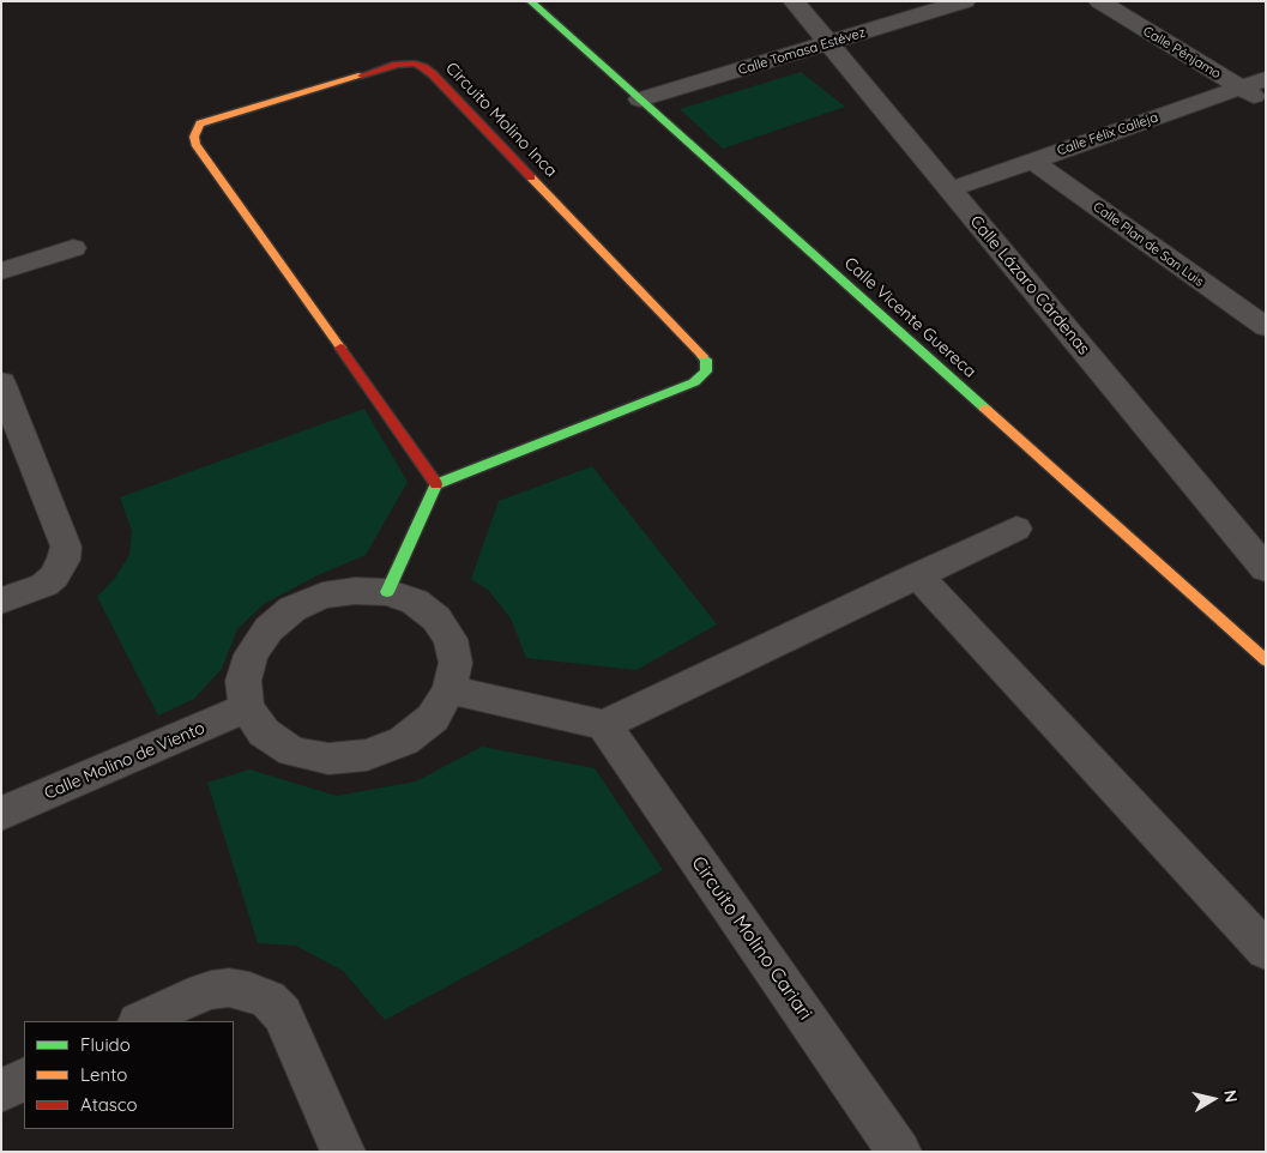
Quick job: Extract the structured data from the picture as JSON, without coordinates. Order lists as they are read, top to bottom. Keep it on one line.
{"streets":{"street":["Calle Tomasa Estévez","Calle Pénjamo","Circuito Molino Inca","Calle Félix Calleja","Calle Plan de San Luis","Calle Lázaro Cárdenas","Calle Vicente Guereca","Calle Molino de Viento","Circuito Molino Cariari"]},"crossings":[["Calle Tomasa Estévez","Calle Lázaro Cárdenas"],["Calle Tomasa Estévez","Calle Vicente Guereca"],["Calle Pénjamo","Calle Félix Calleja"],["Calle Félix Calleja","Calle Plan de San Luis"],["Calle Félix Calleja","Calle Lázaro Cárdenas"]],"legend":["Fluido","Lento","Atasco"],"north":"right"}
